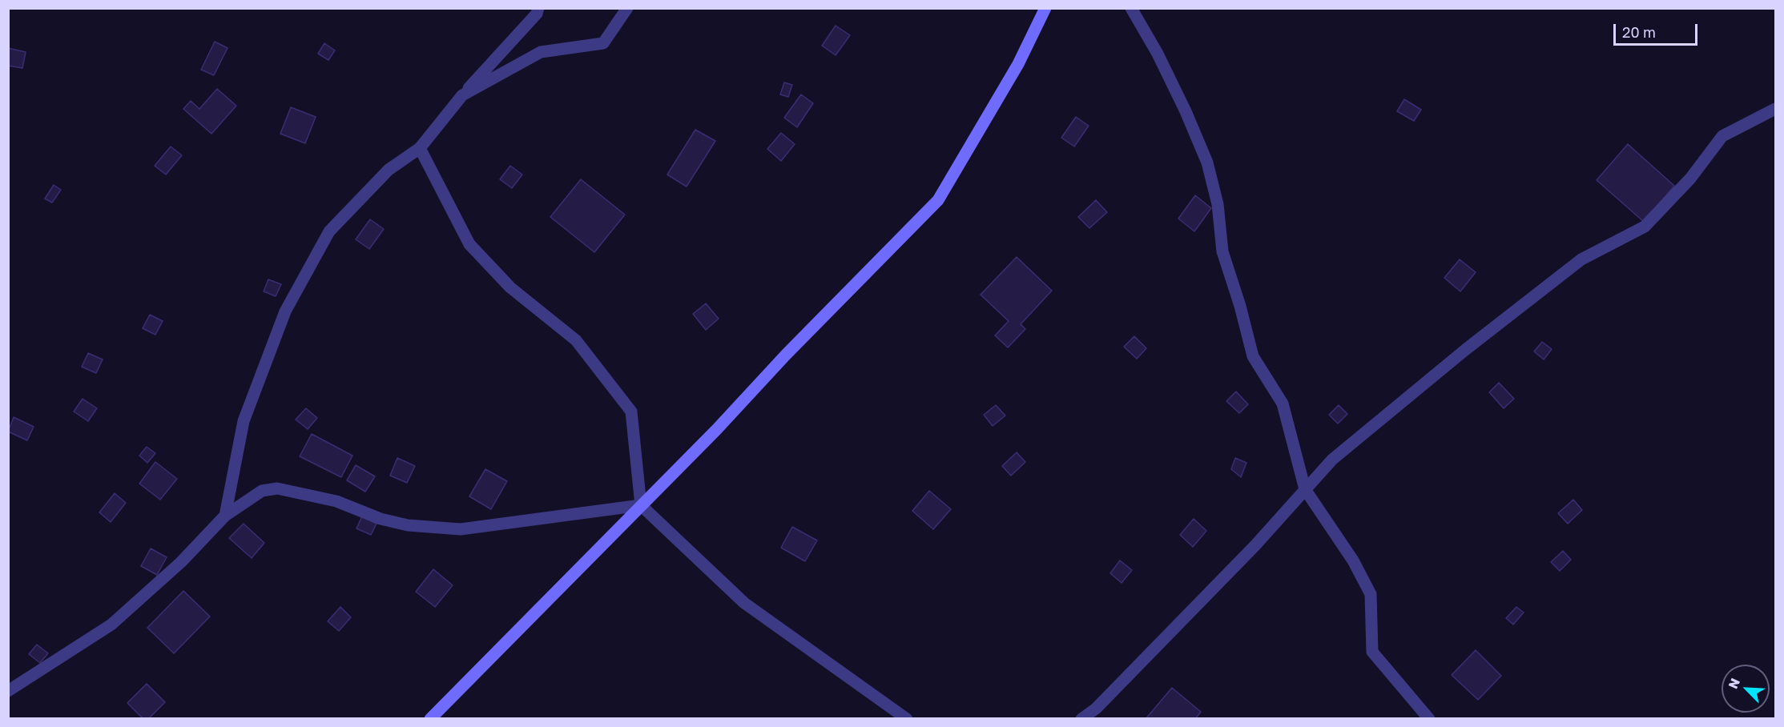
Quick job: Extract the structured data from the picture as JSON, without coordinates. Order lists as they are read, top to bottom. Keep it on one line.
{"scale_bar":"20 m","north":"top left"}
